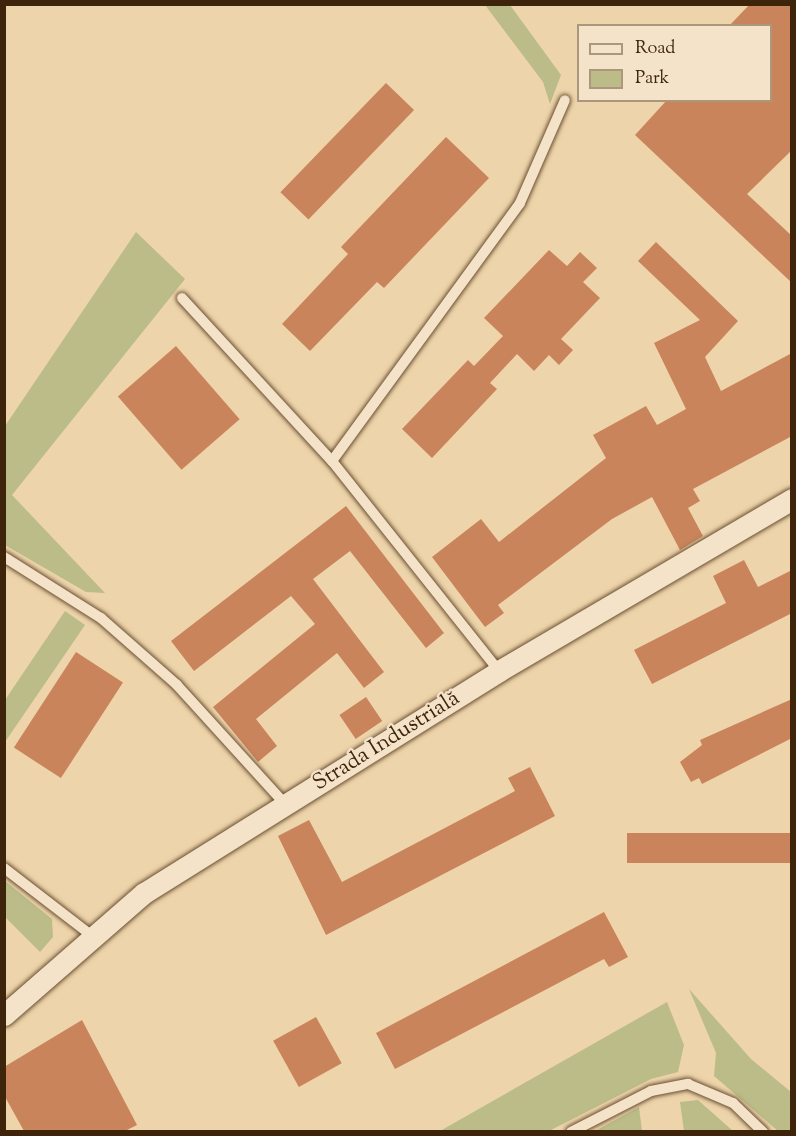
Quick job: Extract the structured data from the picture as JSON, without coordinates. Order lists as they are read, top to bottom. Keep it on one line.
{"streets":{"street":["Strada Industrială"]},"legend":["Road","Park"]}
